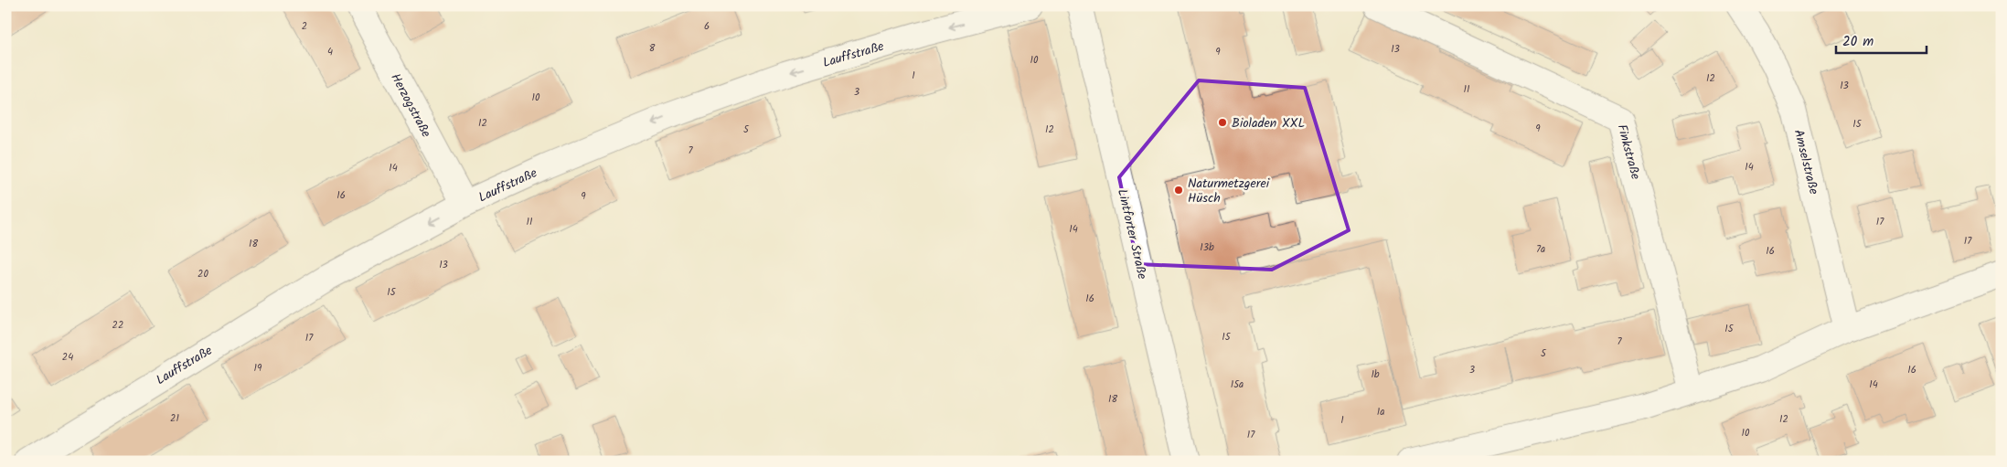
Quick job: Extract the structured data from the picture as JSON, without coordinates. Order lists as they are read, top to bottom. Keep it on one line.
{"streets":{"street":["Lauffstraße","Herzogstraße","Finkstraße","Amselstraße","Lintforter Straße"]},"crossings":[["Lauffstraße","Herzogstraße"]],"one_way":["Lauffstraße"],"places":["Bioladen XXL","Naturmetzgerei Hüsch"],"house_numbers":["2","6","8","13","4","9","10","1","12","13","11","3","10","12","15","9","5","12","7","14","14","16","9","11","17","14","17","18","13b","7a","16","13","20","15","16","22","15","15","17","7","5","24","19","3","16","1b","15a","14","18","1a","21","12","1","10","17"],"scale_bar":"20 m"}
